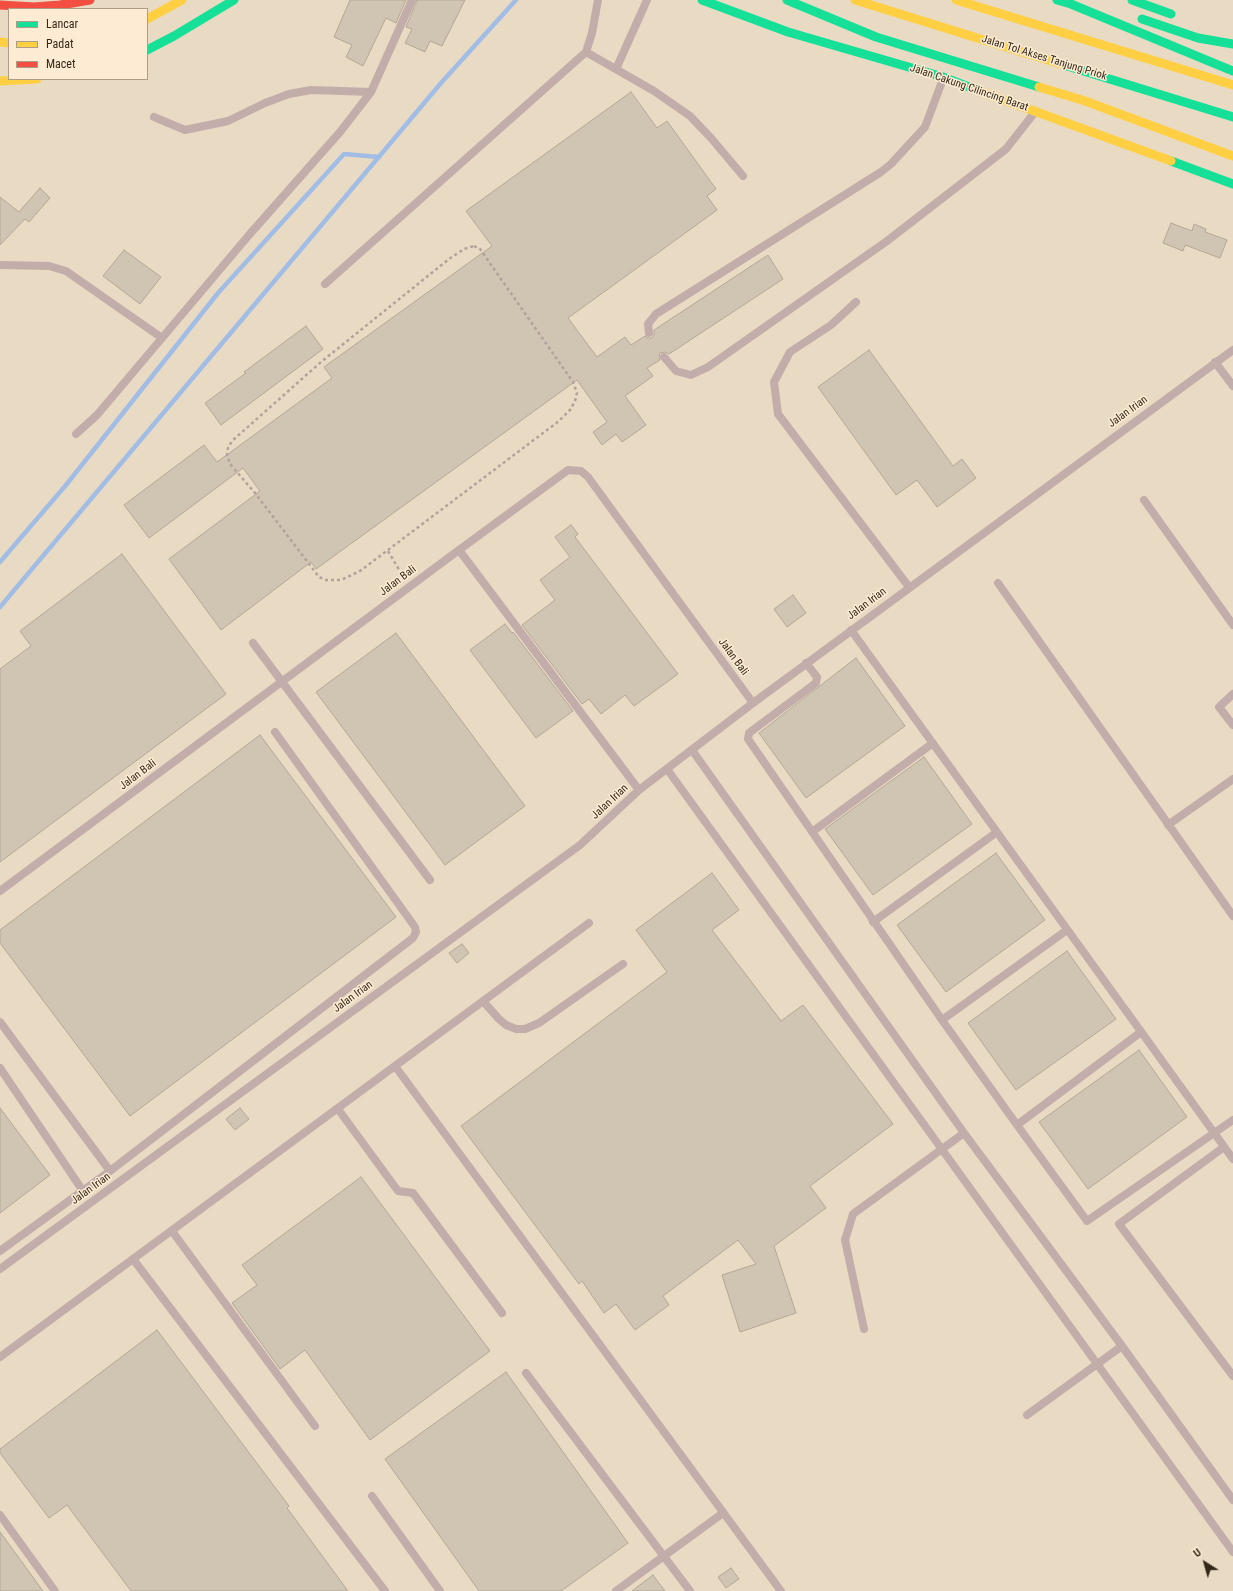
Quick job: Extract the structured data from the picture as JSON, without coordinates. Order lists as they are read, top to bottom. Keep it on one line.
{"streets":{"highway":["Jalan Tol Akses Tanjung Priok","Jalan Cakung Cilincing Barat"],"lane":["Jalan Irian","Jalan Bali"]},"crossings":[["Jalan Irian","Jalan Bali"]],"legend":["Lancar","Padat","Macet"],"north":"top left"}
